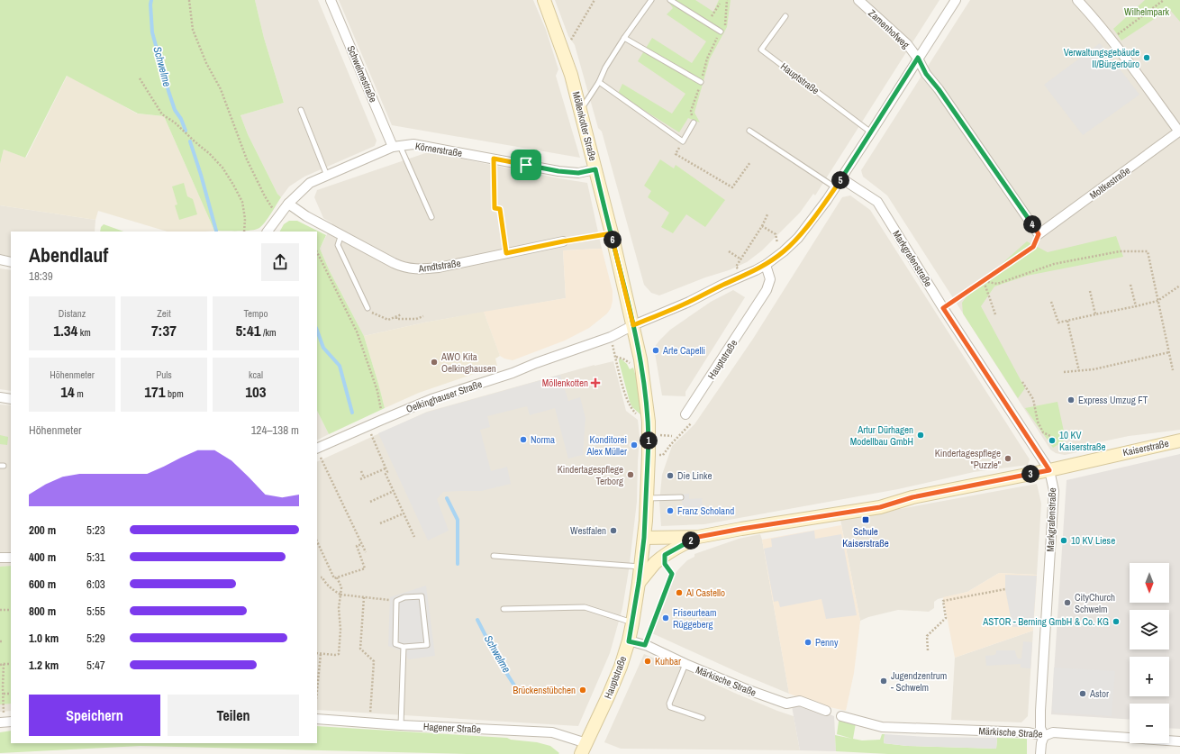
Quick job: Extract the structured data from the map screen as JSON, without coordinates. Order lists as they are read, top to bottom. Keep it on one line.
{"streets":{"main road":["Hauptstraße","Möllenkotter Straße","Kaiserstraße"],"street":["Zamenhofweg","Schwelmestraße","Körnerstraße","Moltkestraße","Markgrafenstraße","Arndtstraße","Oelkinghauser Straße","Märkische Straße","Hagener Straße"]},"crossings":[["Zamenhofweg","Moltkestraße"],["Schwelmestraße","Körnerstraße"],["Hauptstraße","Möllenkotter Straße"],["Hauptstraße","Kaiserstraße"],["Hauptstraße","Märkische Straße"],["Hauptstraße","Hagener Straße"],["Möllenkotter Straße","Körnerstraße"],["Möllenkotter Straße","Oelkinghauser Straße"],["Körnerstraße","Arndtstraße"],["Markgrafenstraße","Kaiserstraße"],["Markgrafenstraße","Märkische Straße"]],"water":["Schwelme"],"parks":["Wilhelmpark"],"places":{"other":["Verwaltungsgebäude II/Bürgerbüro","Arte Capelli","AWO Kita Oelkinghausen","Express Umzug FT","Artur Dürhagen Modellbau GmbH","Norma","10 KV Kaiserstraße","Konditorei Alex Müller","Kindertagespflege \"Puzzle\"","Kindertagespflege Terborg","Die Linke","Franz Scholand","Westfalen","10 KV Liese","Al Castello","CityChurch Schwelm","Friseurteam Rüggeberg","ASTOR - Berning GmbH & Co. KG","Penny","Kuhbar","Jugendzentrum - Schwelm","Brückenstübchen","Astor"],"health":["Möllenkotten"],"transit":["Schule Kaiserstraße"]},"north":"bottom","page":{"pins":["5","4","6","1","3","2"],"heading":["Abendlauf","18:39"],"stats":[["Distanz","1.34 km"],["Zeit","7:37"],["Tempo","5:41 /km"],["Höhenmeter","14 m"],["Puls","171 bpm"],["kcal","103"]],"chart":["Höhenmeter","124–138 m"],"list":[{"name":"200 m","note":"5:23"},{"name":"400 m","note":"5:31"},{"name":"600 m","note":"6:03"},{"name":"800 m","note":"5:55"},{"name":"1.0 km","note":"5:29"},{"name":"1.2 km","note":"5:47"}],"map_buttons":["+","−"],"buttons":["Speichern","Teilen"]}}
